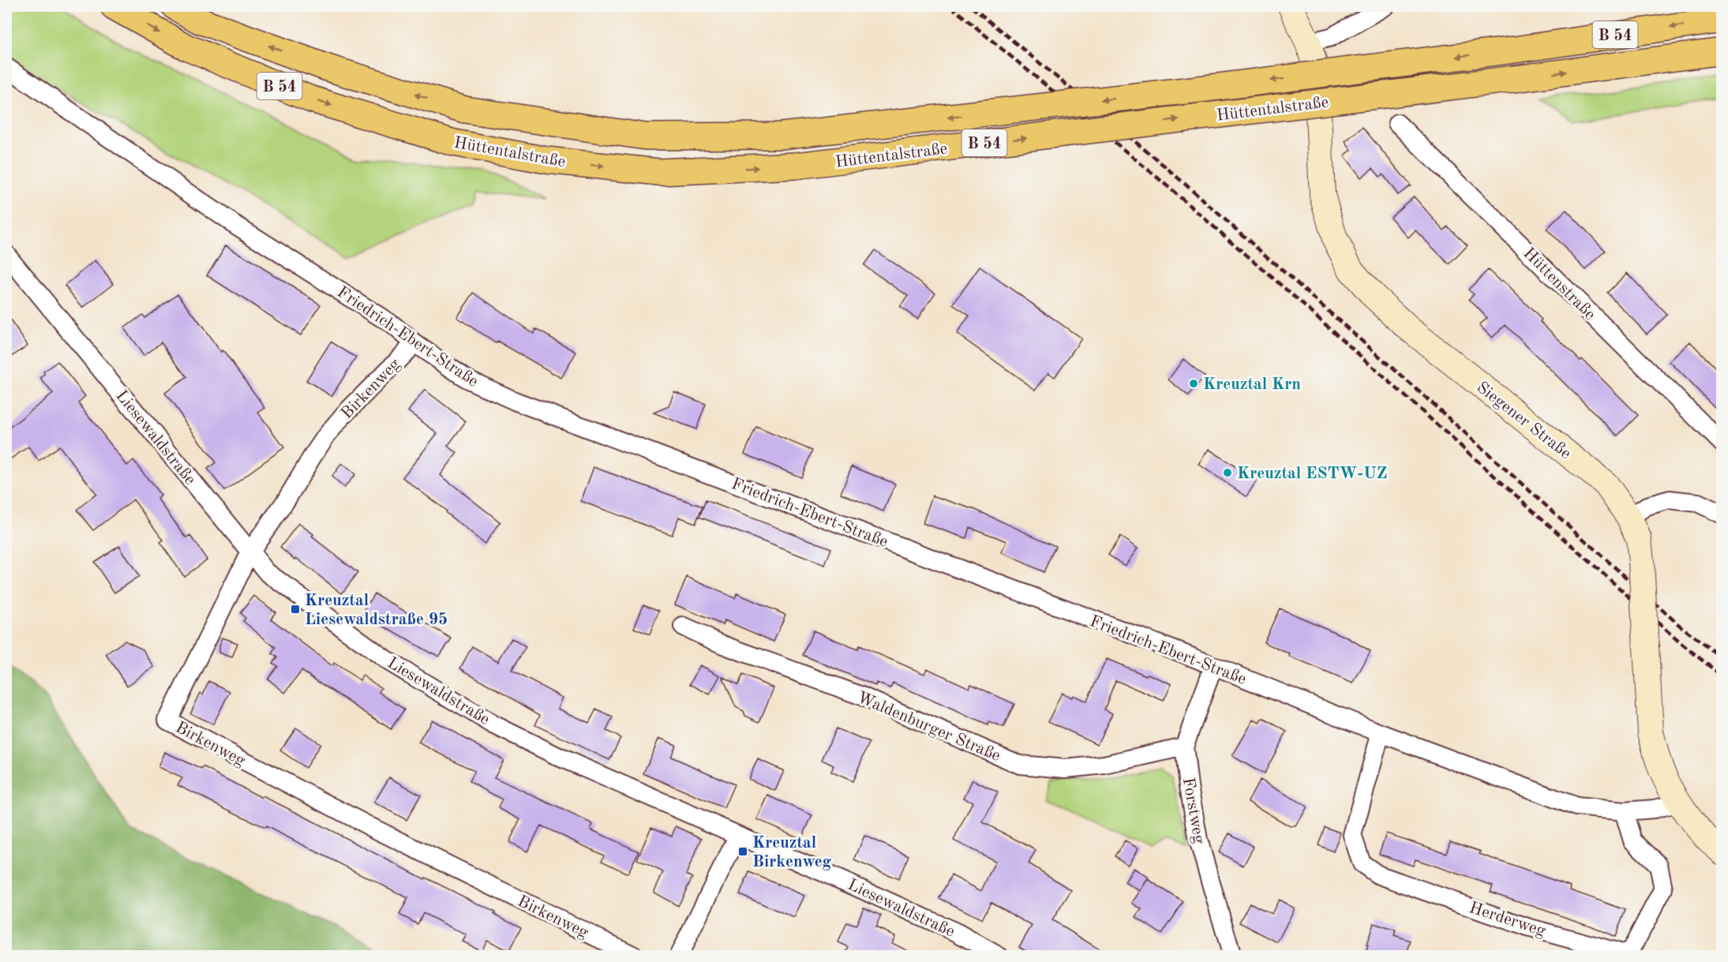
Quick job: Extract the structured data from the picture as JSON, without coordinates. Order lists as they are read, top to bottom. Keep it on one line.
{"streets":{"highway":["B 54","Hüttentalstraße"],"main road":["Siegener Straße"],"street":["Hüttenstraße","Friedrich-Ebert-Straße","Birkenweg","Liesewaldstraße","Waldenburger Straße","Forstweg","Herderweg"]},"crossings":[["Friedrich-Ebert-Straße","Birkenweg"],["Friedrich-Ebert-Straße","Siegener Straße"],["Friedrich-Ebert-Straße","Forstweg"],["Friedrich-Ebert-Straße","Herderweg"],["Birkenweg","Liesewaldstraße"],["Waldenburger Straße","Forstweg"]],"places":{"other":["Kreuztal Krn","Kreuztal ESTW-UZ"],"transit":["Kreuztal Liesewaldstraße 95","Kreuztal Birkenweg"]}}
